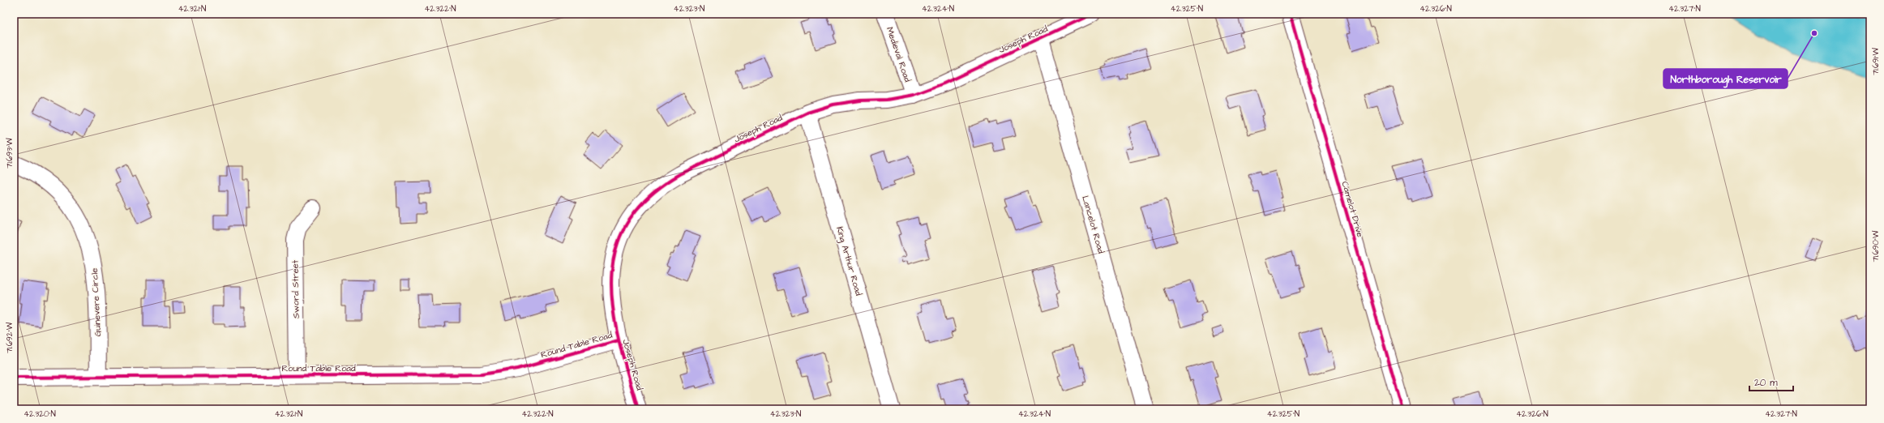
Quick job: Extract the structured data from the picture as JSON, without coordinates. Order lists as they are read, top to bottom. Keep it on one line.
{"streets":{"street":["Joseph Road","Medieval Road","Camelot Drive","Lancelot Road","King Arthur Road","Sword Street","Guinevere Circle","Round Table Road"]},"crossings":[["Joseph Road","Medieval Road"],["Joseph Road","Lancelot Road"],["Joseph Road","King Arthur Road"],["Joseph Road","Round Table Road"],["Sword Street","Round Table Road"],["Guinevere Circle","Round Table Road"]],"places":["Northborough Reservoir"],"scale_bar":"20 m","coordinates":["42.321°N","42.322°N","42.323°N","42.324°N","42.325°N","42.326°N","42.327°N","71.691°W","71.693°W","71.690°W","71.692°W","42.320°N"]}
